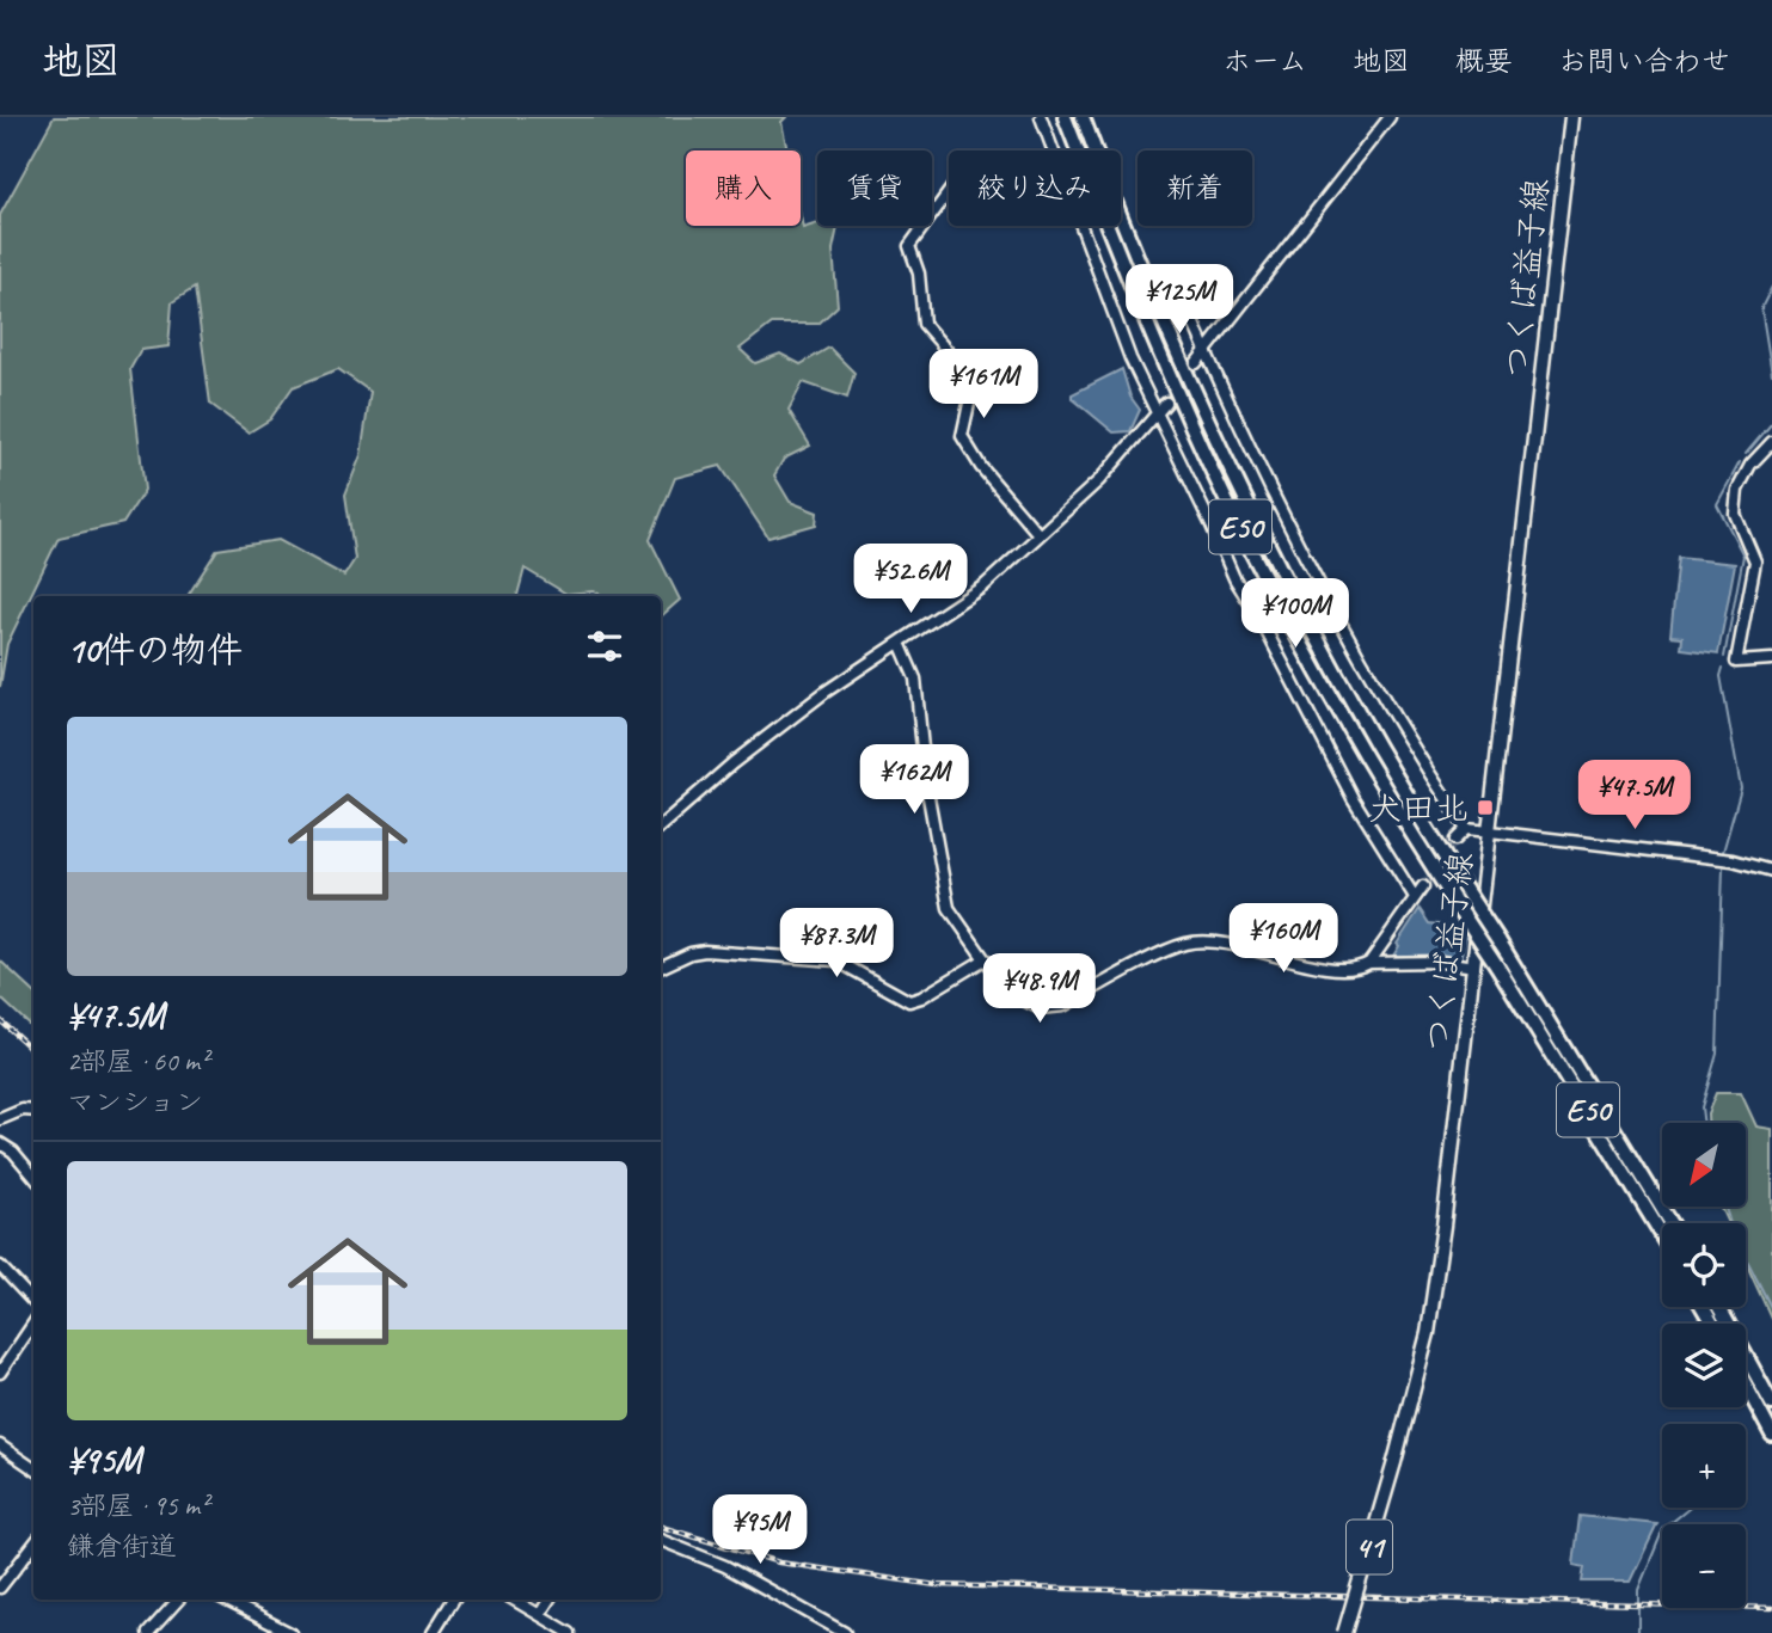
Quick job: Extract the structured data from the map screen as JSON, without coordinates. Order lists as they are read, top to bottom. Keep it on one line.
{"streets":{"highway":["E50"],"main road":["つくば益子線","41"]},"places":{"transit":["犬田北"]},"north":"bottom left","page":{"header":"地図","nav":["ホーム","地図","概要","お問い合わせ"],"chip":["購入","賃貸","絞り込み","新着"],"price":["¥125M","¥161M","¥52.6M","¥100M","¥162M","¥47.5M","¥160M","¥87.3M","¥48.9M","¥95M"],"heading":"10件の物件","list":[{"name":"¥47.5M","note":"2部屋 · 60 m² · マンション"},{"name":"¥95M","note":"3部屋 · 95 m² · 鎌倉街道"}],"map_buttons":["+","−"]}}
